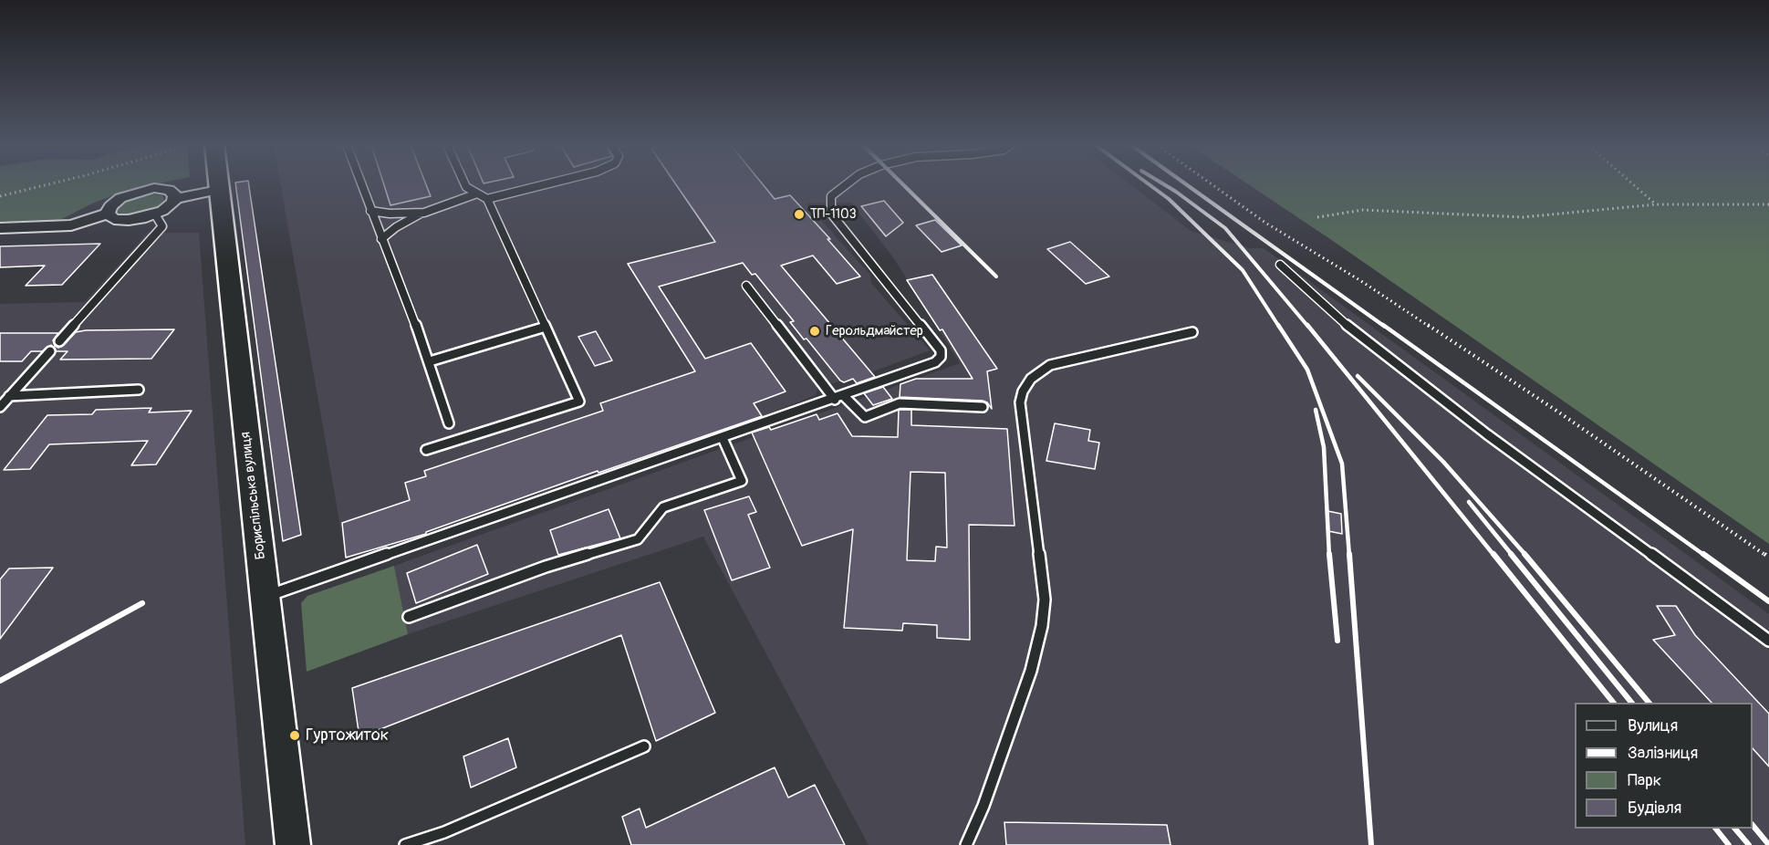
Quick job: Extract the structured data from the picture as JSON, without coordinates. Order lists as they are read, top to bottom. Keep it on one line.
{"streets":{"main road":["Бориспільська вулиця"]},"places":["ТП-1103","Герольдмайстер","Гуртожиток"],"legend":["Вулиця","Залізниця","Парк","Будівля"]}
